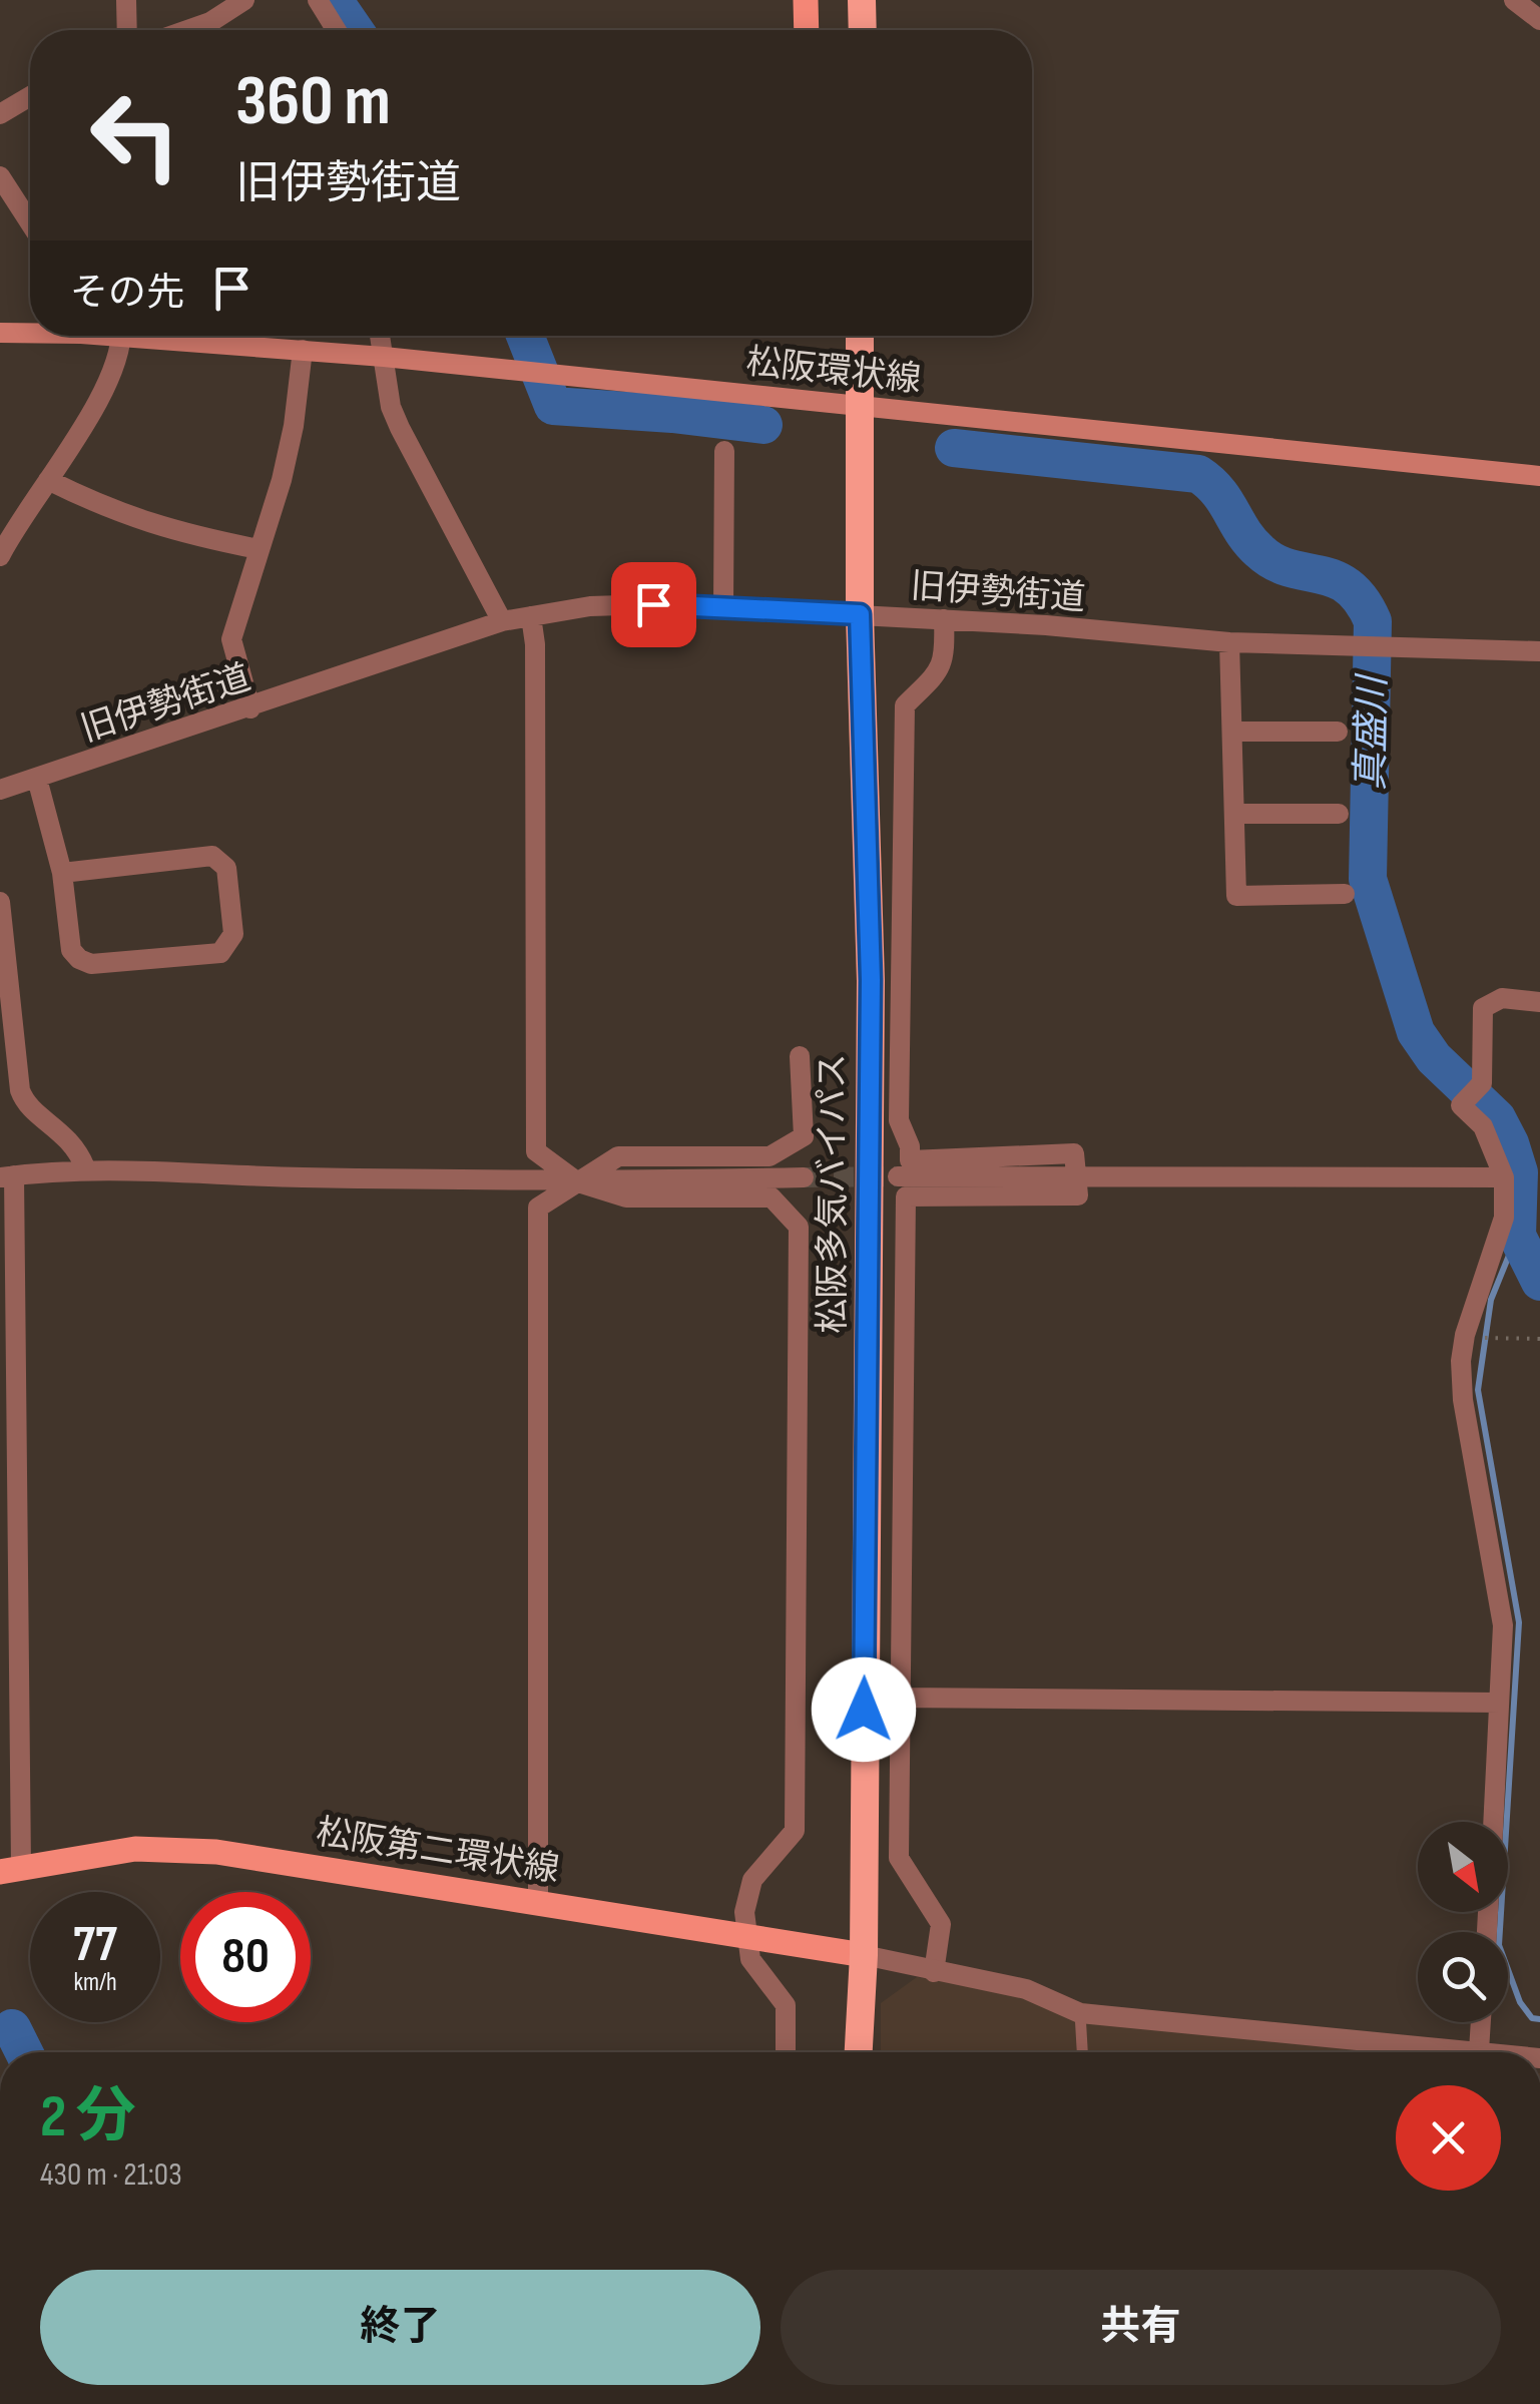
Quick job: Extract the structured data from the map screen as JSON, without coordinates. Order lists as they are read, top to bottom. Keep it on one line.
{"streets":{"highway":["松阪多気バイパス"],"main road":["松阪環状線","松阪第二環状線"],"street":["旧伊勢街道"]},"crossings":[["松阪環状線","松阪多気バイパス"],["旧伊勢街道","松阪多気バイパス"],["松阪多気バイパス","松阪第二環状線"]],"water":["真盛川"],"north":"bottom right","page":{"turn":["360 m","旧伊勢街道"],"then":"その先","speed":"77 km/h","limit":"80","heading":["2 分","430 m · 21:03"],"buttons":["終了","共有"]}}
